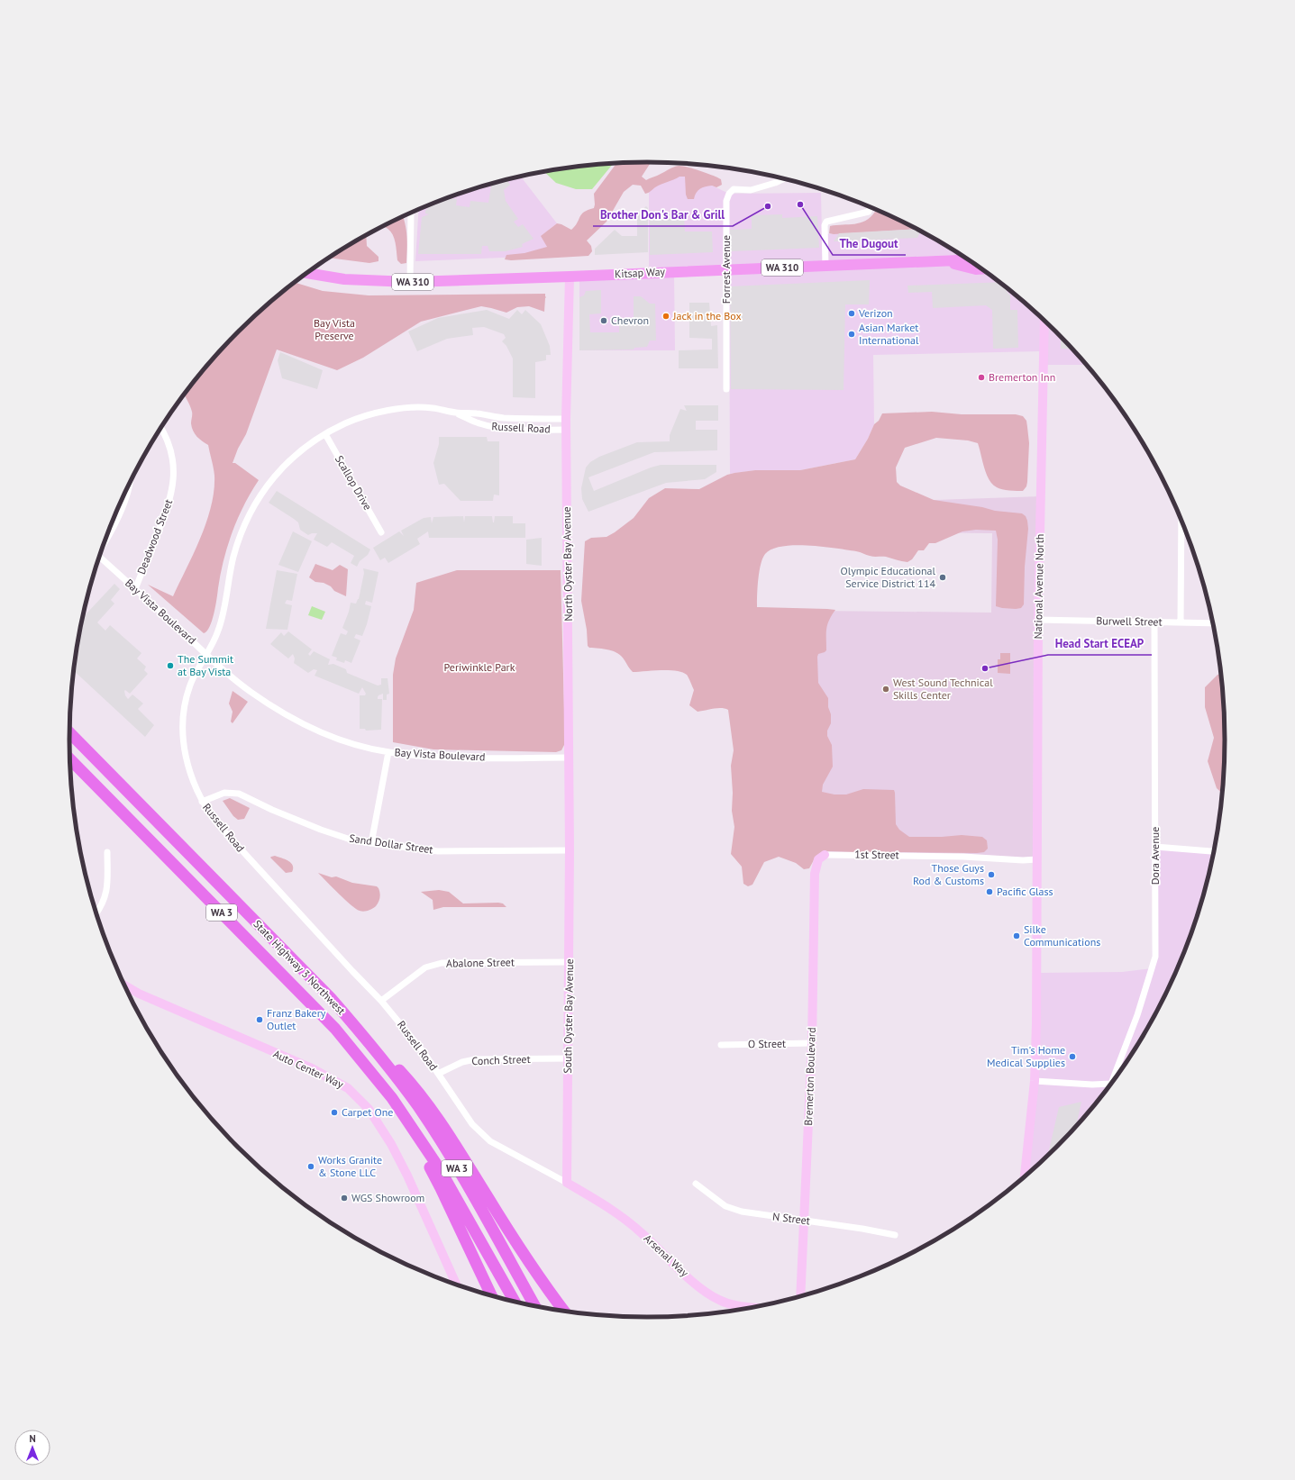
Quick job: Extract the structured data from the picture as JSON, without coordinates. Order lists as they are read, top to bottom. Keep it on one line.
{"streets":{"highway":["WA 3","State Highway 3 Northwest"],"main road":["WA 310","Kitsap Way"],"street":["Forrest Avenue","Russell Road","Scallop Drive","Deadwood Street","North Oyster Bay Avenue","National Avenue North","Bay Vista Boulevard","Burwell Street","Sand Dollar Street","1st Street","Dora Avenue","Abalone Street","South Oyster Bay Avenue","O Street","Conch Street","Auto Center Way","Bremerton Boulevard","N Street","Arsenal Way"]},"crossings":[["Forrest Avenue","Kitsap Way"],["Kitsap Way","North Oyster Bay Avenue"],["Russell Road","Scallop Drive"],["Russell Road","North Oyster Bay Avenue"],["Russell Road","Bay Vista Boulevard"],["Russell Road","Sand Dollar Street"],["Russell Road","Abalone Street"],["Russell Road","South Oyster Bay Avenue"],["Russell Road","Conch Street"],["Russell Road","Arsenal Way"],["Deadwood Street","Bay Vista Boulevard"],["North Oyster Bay Avenue","Bay Vista Boulevard"],["North Oyster Bay Avenue","Sand Dollar Street"],["North Oyster Bay Avenue","South Oyster Bay Avenue"],["National Avenue North","Burwell Street"],["National Avenue North","1st Street"],["Burwell Street","Dora Avenue"],["Sand Dollar Street","South Oyster Bay Avenue"],["1st Street","Bremerton Boulevard"],["Abalone Street","South Oyster Bay Avenue"],["South Oyster Bay Avenue","Conch Street"],["South Oyster Bay Avenue","Arsenal Way"],["O Street","Bremerton Boulevard"],["Bremerton Boulevard","N Street"]],"parks":["Bay Vista Preserve","Periwinkle Park"],"places":["The Dugout","Brother Don's Bar & Grill","Verizon","Jack in the Box","Chevron","Asian Market International","Bremerton Inn","Olympic Educational Service District 114","The Summit at Bay Vista","Head Start ECEAP","West Sound Technical Skills Center","Those Guys Rod & Customs","Pacific Glass","Silke Communications","Franz Bakery Outlet","Tim's Home Medical Supplies","Carpet One","Works Granite & Stone LLC","WGS Showroom"],"north":"top"}
